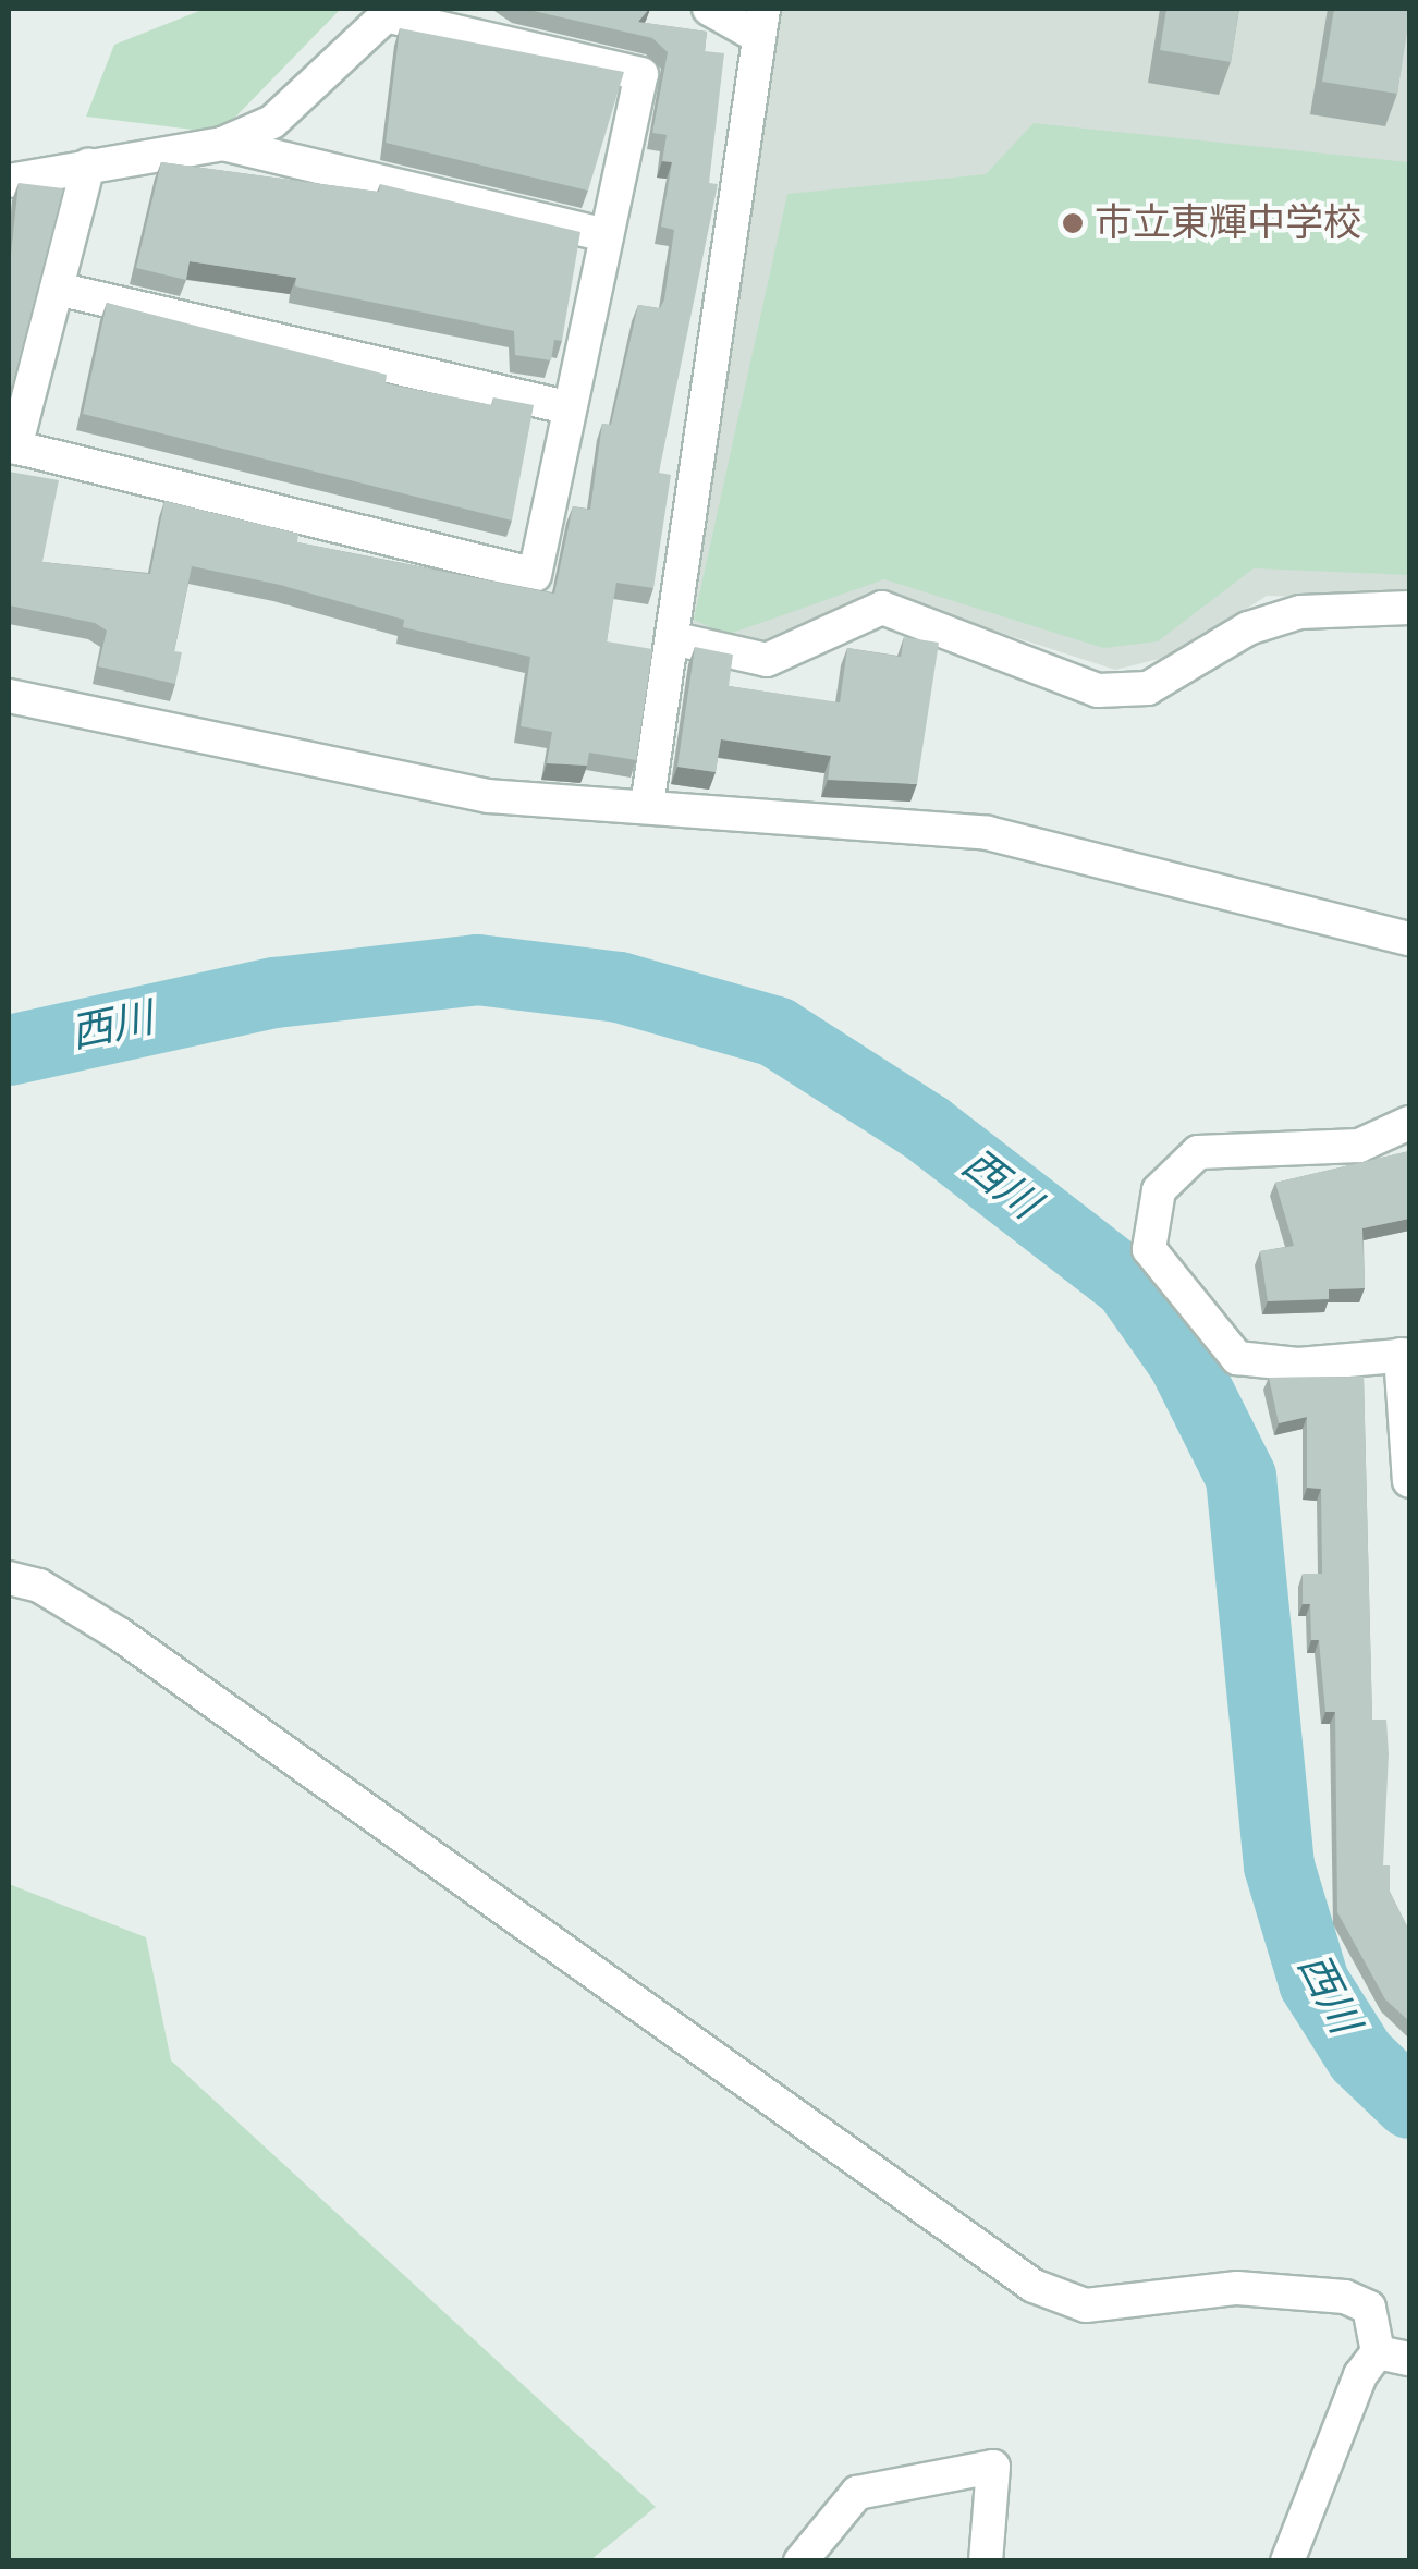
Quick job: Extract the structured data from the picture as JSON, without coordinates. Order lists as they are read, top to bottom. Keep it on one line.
{"water":["西川"],"places":["市立東輝中学校"]}
